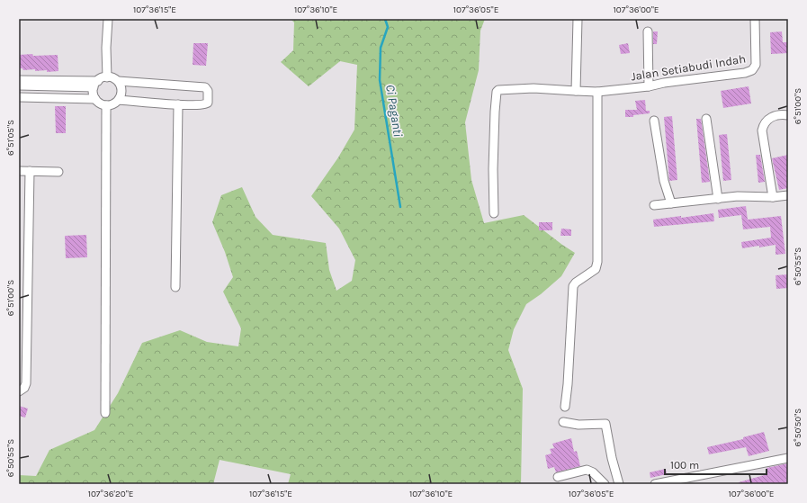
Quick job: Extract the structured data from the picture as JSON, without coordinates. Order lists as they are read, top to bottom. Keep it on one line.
{"streets":{"street":["Jalan Setiabudi Indah"]},"water":["Ci Paganti"],"scale_bar":"100 m","coordinates":["107°36'15\"E","107°36'10\"E","107°36'05\"E","107°36'00\"E","6°51'00\"S","6°51'05\"S","6°50'55\"S","6°50'50\"S","107°36'20\"E"]}
